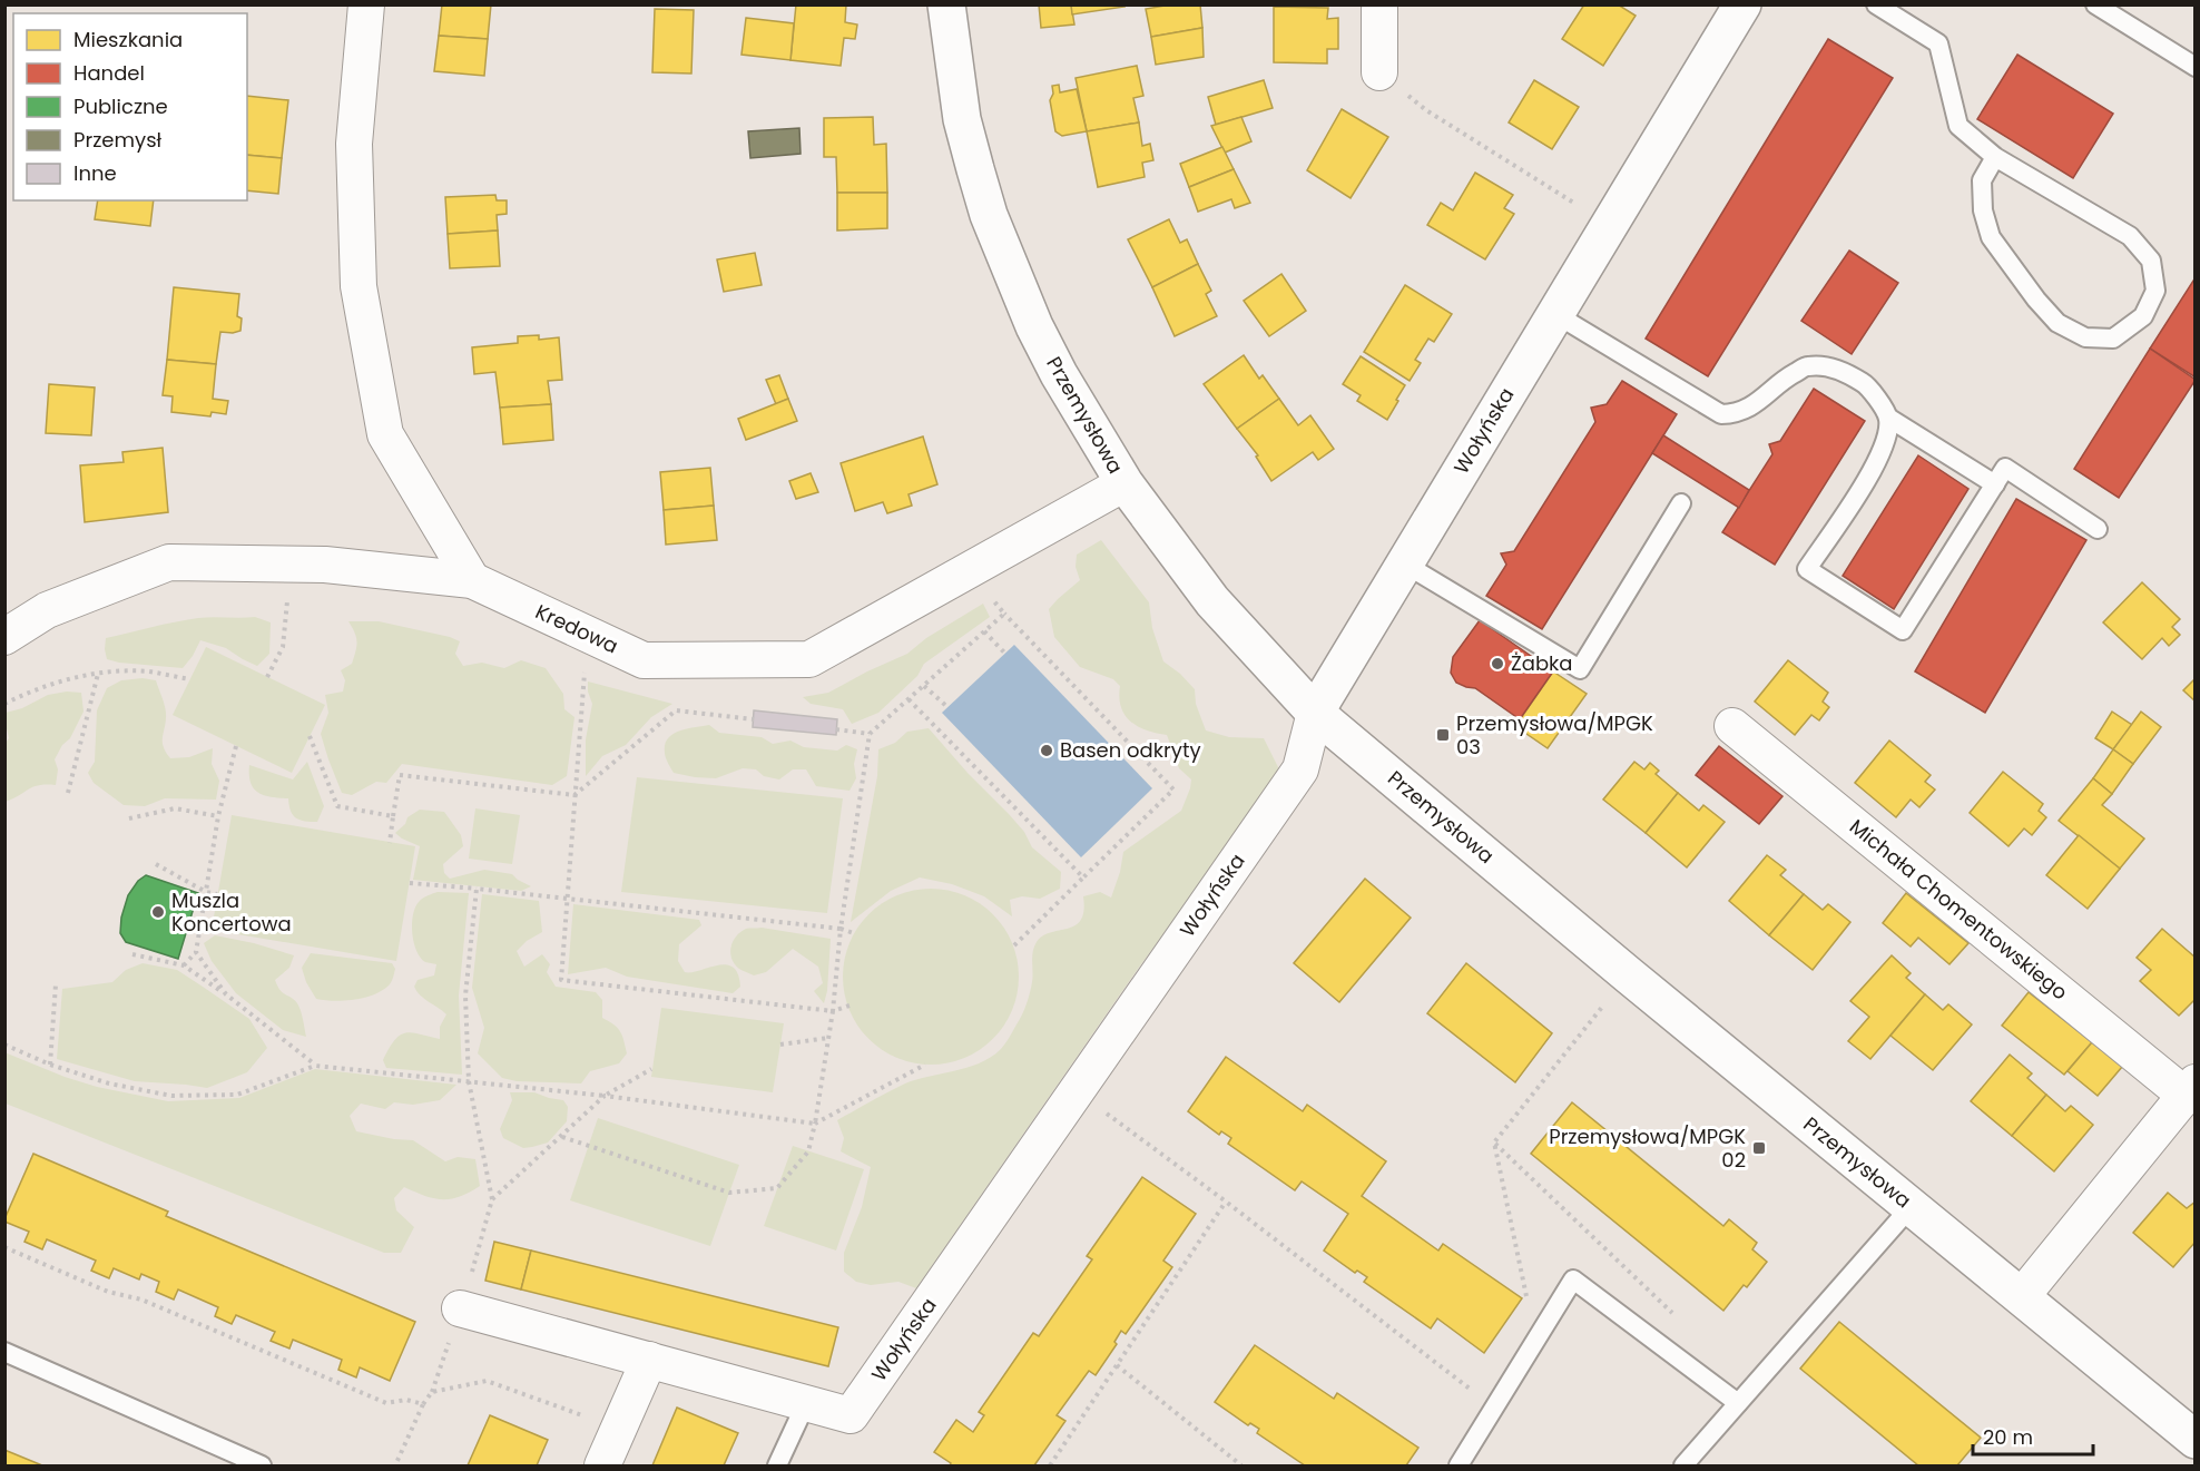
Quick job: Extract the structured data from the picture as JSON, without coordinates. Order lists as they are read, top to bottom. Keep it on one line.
{"streets":{"main road":["Przemysłowa","Wołyńska"],"street":["Kredowa","Michała Chomentowskiego"]},"crossings":[["Przemysłowa","Wołyńska"],["Przemysłowa","Kredowa"],["Przemysłowa","Michała Chomentowskiego"]],"places":{"other":["Żabka","Basen odkryty","Muszla Koncertowa"],"transit":["Przemysłowa/MPGK 03","Przemysłowa/MPGK 02"]},"legend":["Mieszkania","Handel","Publiczne","Przemysł","Inne"],"scale_bar":"20 m"}
